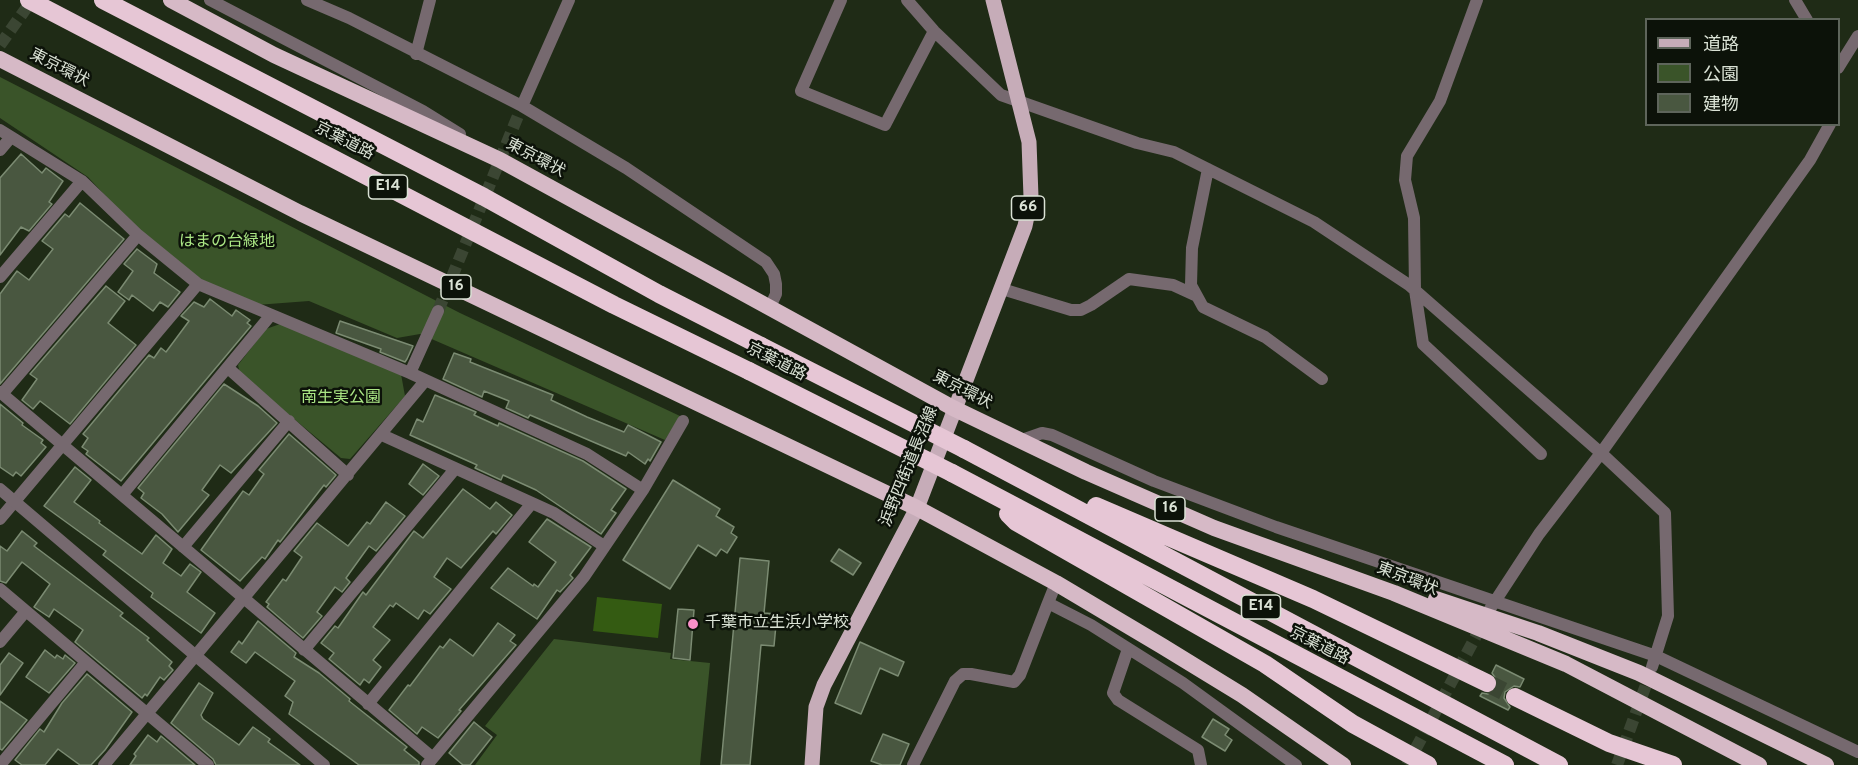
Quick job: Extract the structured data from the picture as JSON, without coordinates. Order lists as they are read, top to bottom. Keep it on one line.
{"streets":{"highway":["東京環状","京葉道路","E14","16"],"main road":["66","浜野四街道長沼線"]},"crossings":[["東京環状","浜野四街道長沼線"]],"parks":["はまの台緑地","南生実公園"],"places":["千葉市立生浜小学校"],"legend":["道路","公園","建物"]}
